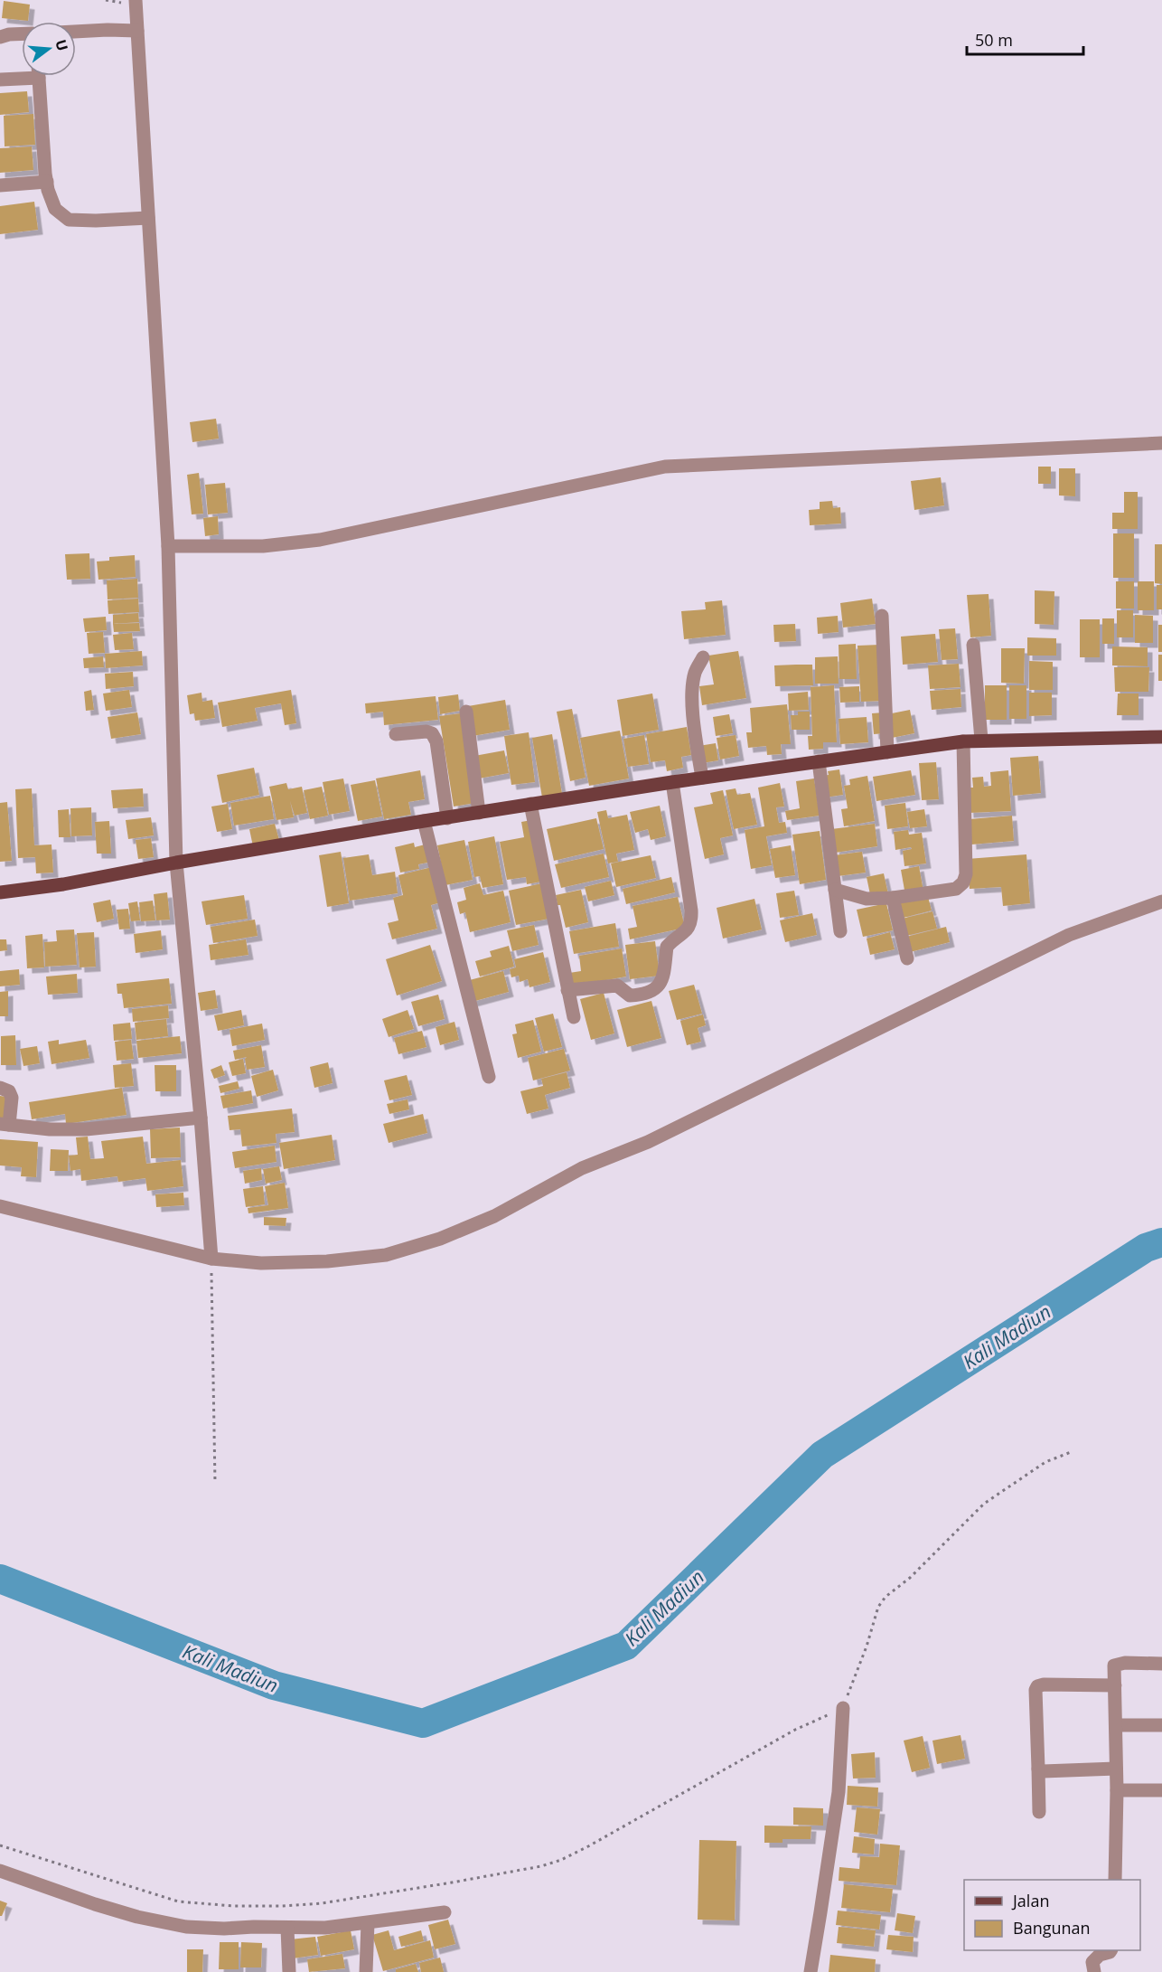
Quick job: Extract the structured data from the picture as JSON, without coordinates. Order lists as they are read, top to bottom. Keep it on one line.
{"water":["Kali Madiun"],"legend":["Jalan","Bangunan"],"scale_bar":"50 m","north":"right"}
